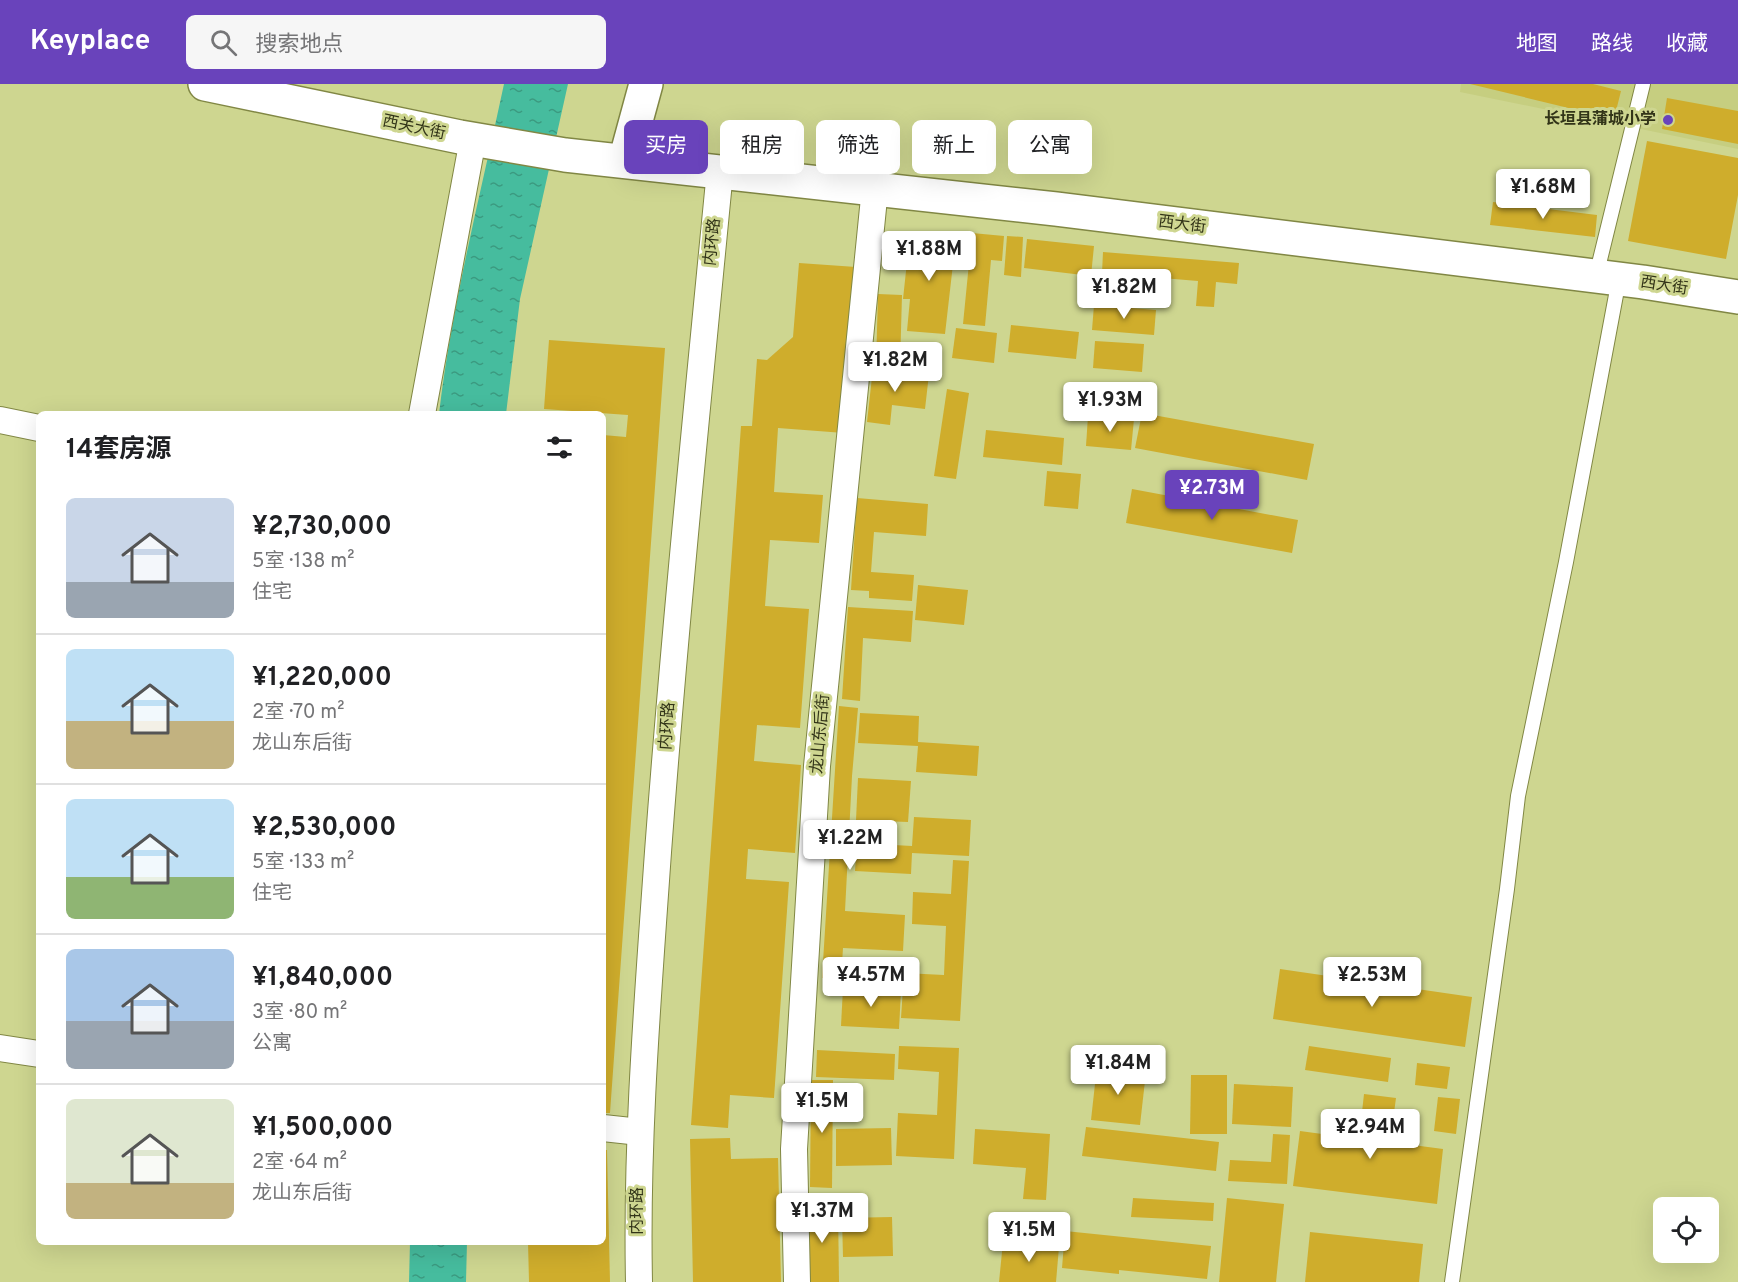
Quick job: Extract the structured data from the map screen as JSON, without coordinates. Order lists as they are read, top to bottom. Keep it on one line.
{"streets":{"main road":["西关大街","西大街"],"street":["内环路","龙山东后街"]},"crossings":[["西大街","内环路"],["西大街","龙山东后街"]],"places":["长垣县蒲城小学"],"page":{"header":"Keyplace","search":"搜索地点","nav":["地图","路线","收藏"],"chip":["买房","租房","筛选","新上","公寓"],"price":["¥1.68M","¥1.88M","¥1.82M","¥1.82M","¥1.93M","¥2.73M","¥1.22M","¥4.57M","¥2.53M","¥1.84M","¥1.5M","¥2.94M","¥1.37M","¥1.5M"],"heading":"14套房源","list":[{"name":"¥2,730,000","note":"5室 · 138 m² · 住宅"},{"name":"¥1,220,000","note":"2室 · 70 m² · 龙山东后街"},{"name":"¥2,530,000","note":"5室 · 133 m² · 住宅"},{"name":"¥1,840,000","note":"3室 · 80 m² · 公寓"},{"name":"¥1,500,000","note":"2室 · 64 m² · 龙山东后街"}]}}
